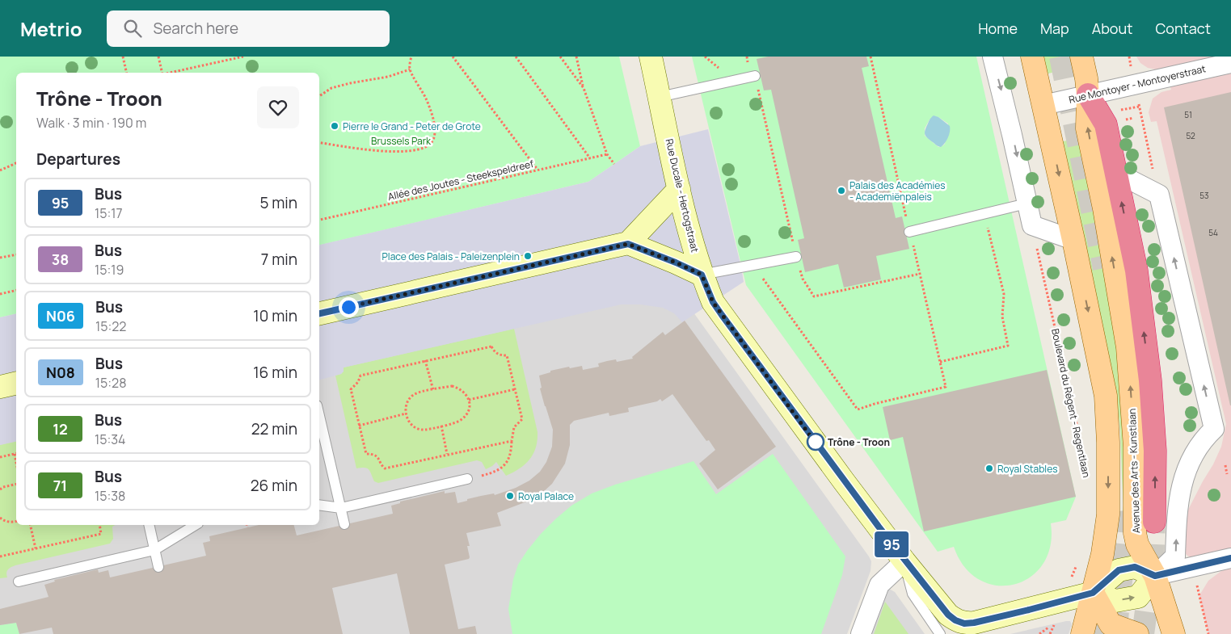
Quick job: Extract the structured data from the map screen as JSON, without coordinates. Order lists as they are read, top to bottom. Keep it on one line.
{"streets":{"main road":["Rue Ducale - Hertogstraat","Avenue des Arts - Kunstlaan"],"street":["Rue Montoyer - Montoyerstraat"],"path":["Allée des Joutes - Steekspeldreef","Boulevard du Régent - Regentlaan"]},"crossings":[["Rue Montoyer - Montoyerstraat","Avenue des Arts - Kunstlaan"]],"parks":["Brussels Park"],"places":["Pierre le Grand - Peter de Grote","Palais des Académies - Academiënpaleis","Place des Palais - Paleizenplein","Trône - Troon","Royal Stables","Royal Palace"],"lines":["bus line 95"],"house_numbers":["51","52","53","54"],"page":{"header":"Metrio","search":"Search here","nav":["Home","Map","About","Contact"],"on_map":"95","heading":[["Trône - Troon","Walk · 3 min · 190 m"],"Departures"],"list":[{"mark":"95","name":"Bus","note":"15:17","value":"5 min"},{"mark":"38","name":"Bus","note":"15:19","value":"7 min"},{"mark":"N06","name":"Bus","note":"15:22","value":"10 min"},{"mark":"N08","name":"Bus","note":"15:28","value":"16 min"},{"mark":"12","name":"Bus","note":"15:34","value":"22 min"},{"mark":"71","name":"Bus","note":"15:38","value":"26 min"}]}}
